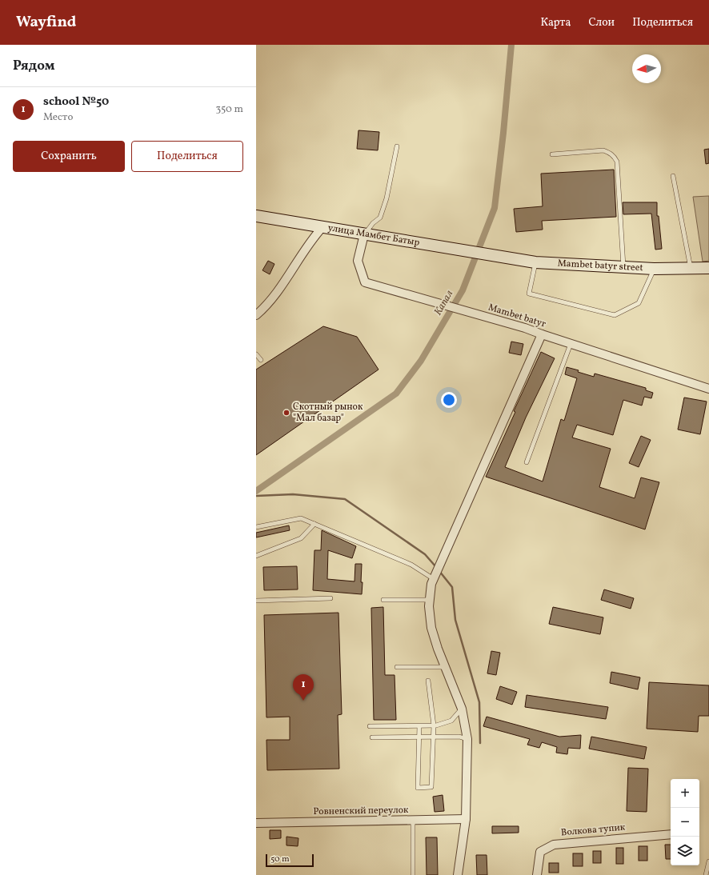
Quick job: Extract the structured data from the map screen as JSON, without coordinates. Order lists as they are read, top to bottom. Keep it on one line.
{"streets":{"main road":["улица Мамбет Батыр","Mambet batyr street"],"street":["Mambet batyr","Ровненский переулок","Волкова тупик"]},"crossings":[["улица Мамбет Батыр","Mambet batyr street"],["улица Мамбет Батыр","Mambet batyr"]],"water":["Капал"],"places":["Скотный рынок \"Мал базар\""],"scale_bar":"50 m","north":"left","page":{"header":"Wayfind","nav":["Карта","Слои","Поделиться"],"heading":"Рядом","list":[{"mark":"1","name":"school №50","note":"Место","value":"350 m"}],"buttons":["Сохранить","Поделиться"],"pins":"1","map_buttons":["+","−"],"scale":"50 m"}}
